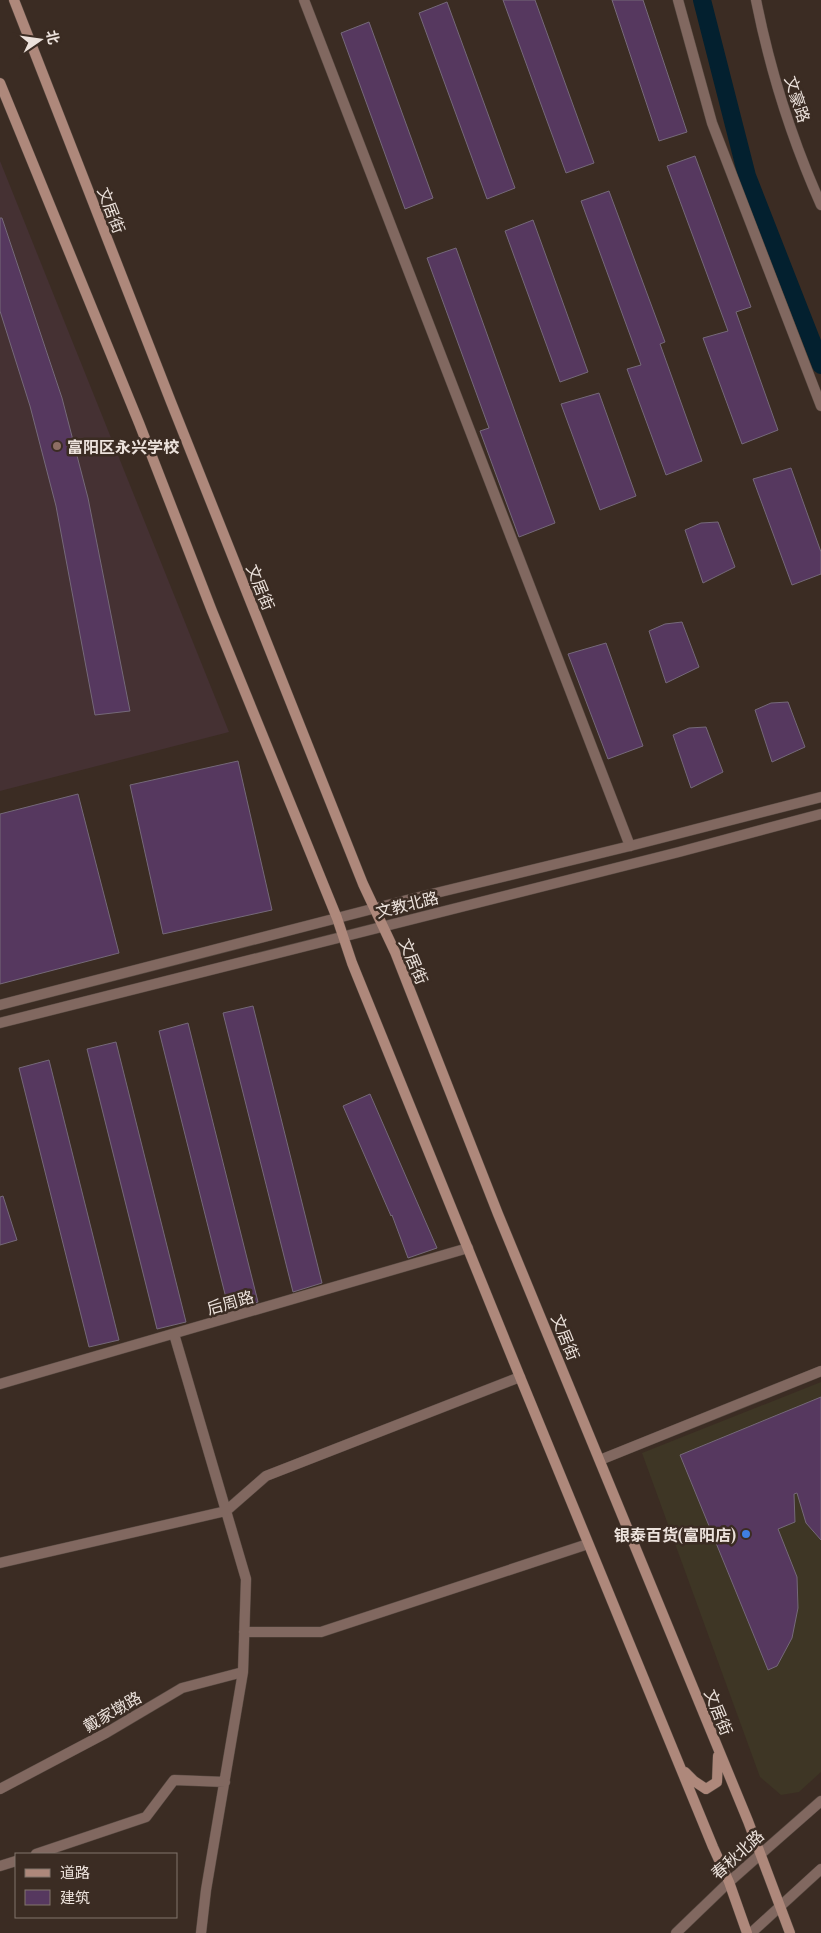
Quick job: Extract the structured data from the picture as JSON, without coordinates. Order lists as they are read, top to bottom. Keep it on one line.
{"streets":{"main road":["文居街"],"street":["文豪路","文教北路","后周路","戴家墩路","春秋北路"]},"crossings":[["文居街","文教北路"],["文居街","春秋北路"]],"places":["富阳区永兴学校","银泰百货(富阳店)"],"legend":["道路","建筑"],"north":"right"}
